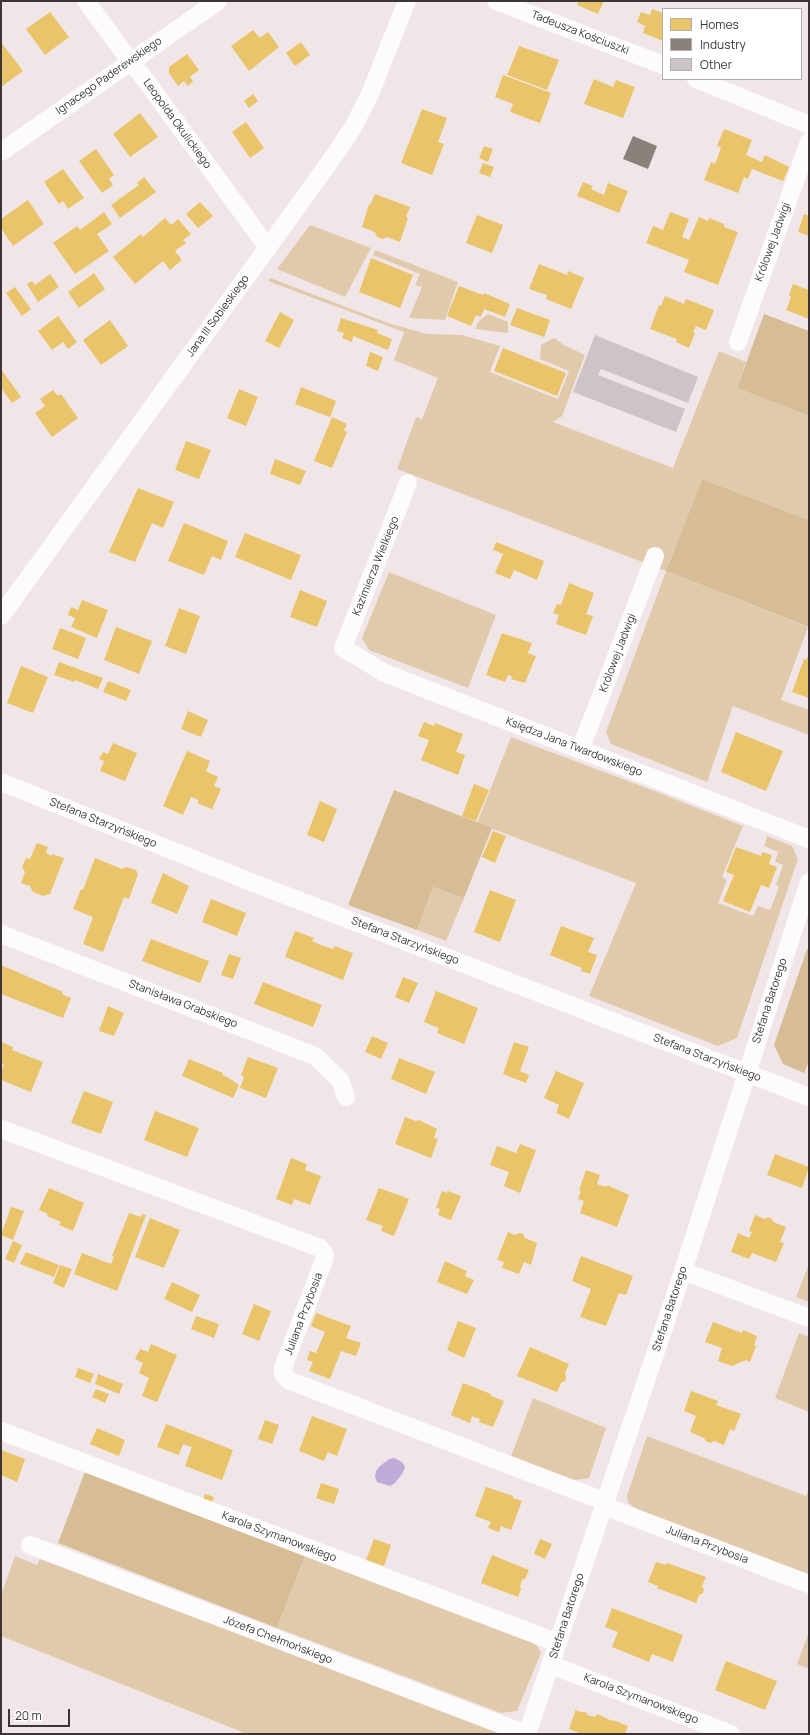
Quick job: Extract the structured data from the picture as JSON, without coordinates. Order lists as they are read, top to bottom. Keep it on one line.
{"streets":{"street":["Tadeusza Kościuszki","Ignacego Paderewskiego","Leopolda Okulickiego","Królowej Jadwigi","Jana III Sobieskiego","Kazimierza Wielkiego","Księdza Jana Twardowskiego","Stefana Starzyńskiego","Stefana Batorego","Stanisława Grabskiego","Juliana Przybosia","Karola Szymanowskiego","Józefa Chełmońskiego"]},"crossings":[["Ignacego Paderewskiego","Leopolda Okulickiego"],["Leopolda Okulickiego","Jana III Sobieskiego"],["Królowej Jadwigi","Księdza Jana Twardowskiego"],["Kazimierza Wielkiego","Księdza Jana Twardowskiego"],["Stefana Starzyńskiego","Stefana Batorego"],["Stefana Batorego","Juliana Przybosia"],["Stefana Batorego","Karola Szymanowskiego"],["Stefana Batorego","Józefa Chełmońskiego"]],"legend":["Homes","Industry","Other"],"scale_bar":"20 m"}
